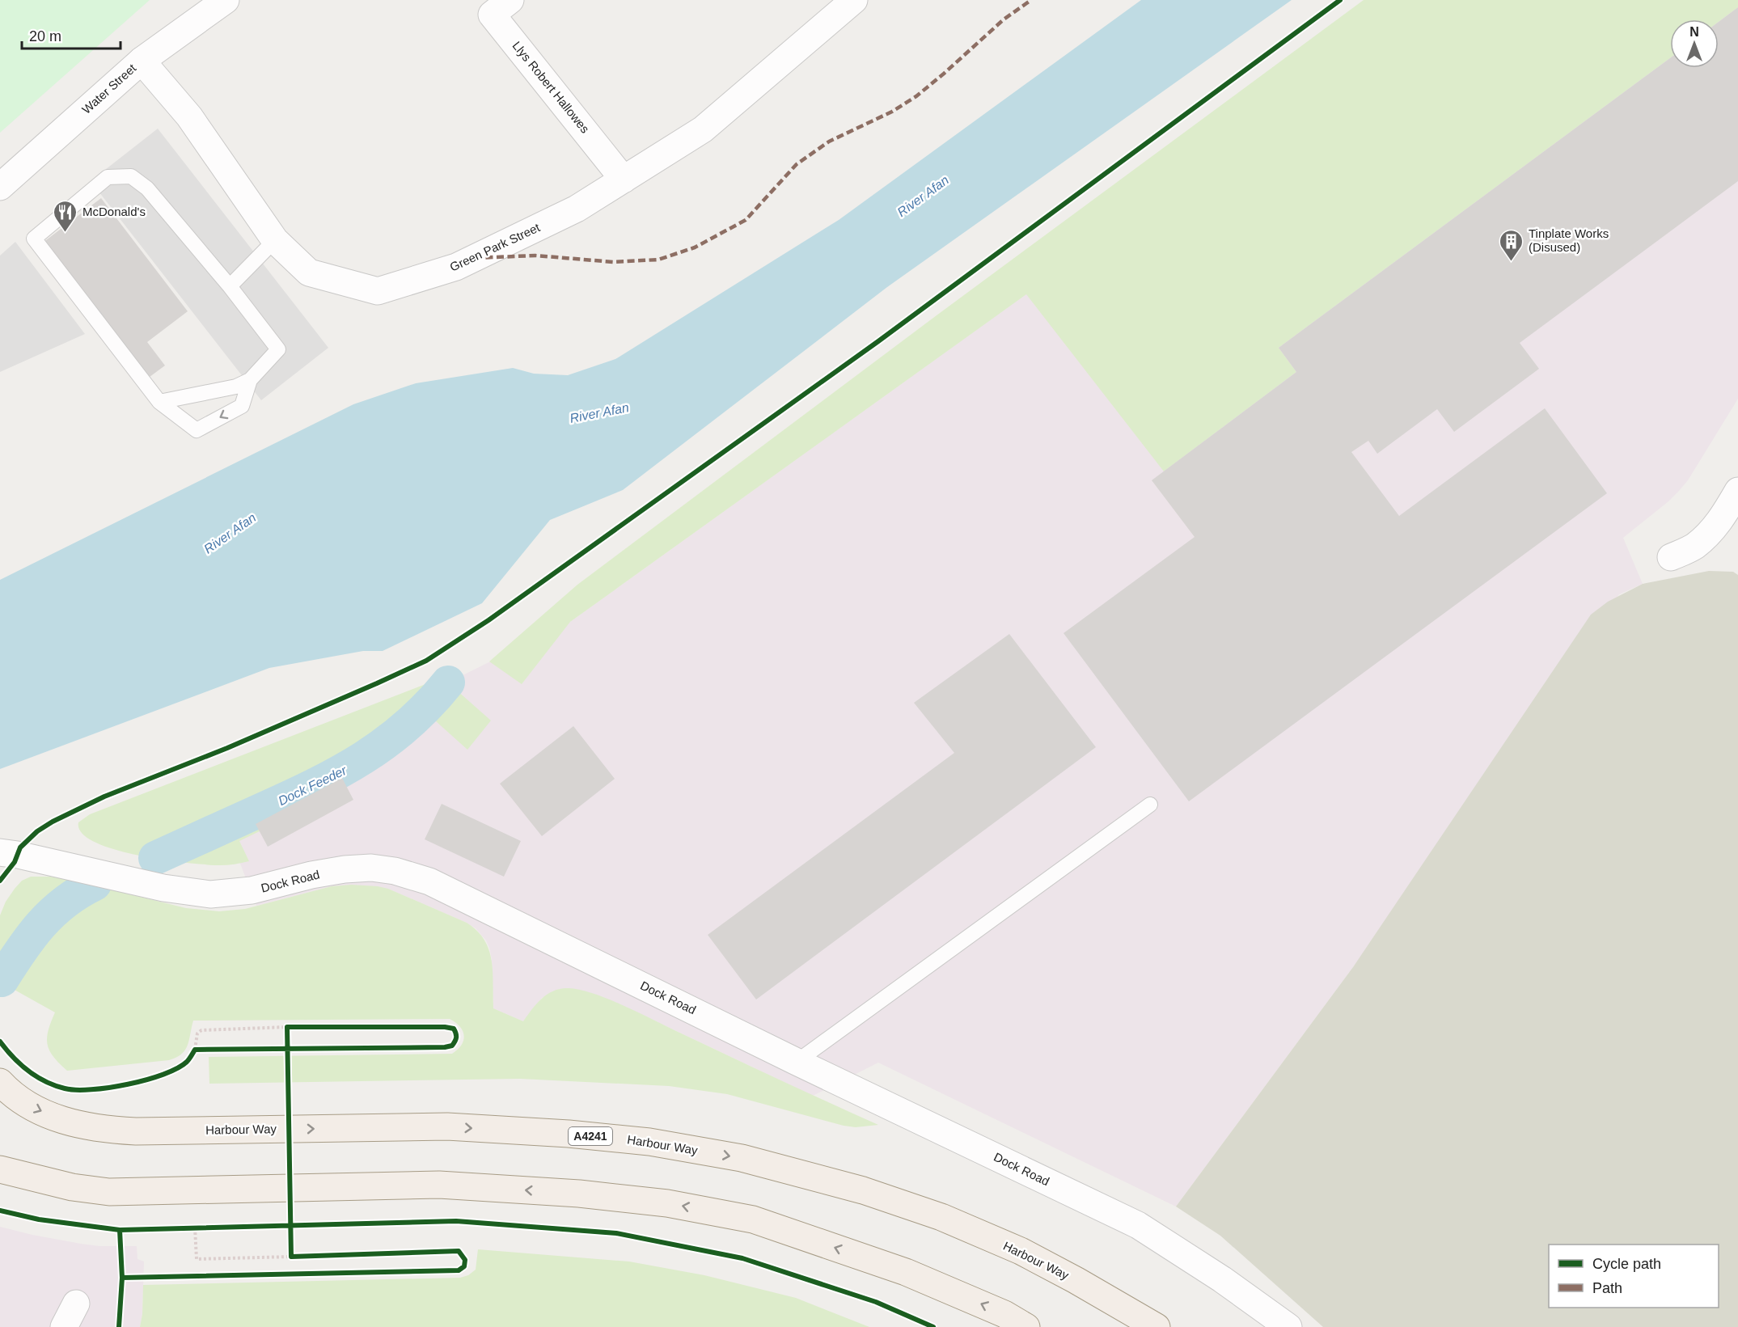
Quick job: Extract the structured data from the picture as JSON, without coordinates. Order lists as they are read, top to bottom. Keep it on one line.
{"streets":{"main road":["Harbour Way","A4241"],"street":["Llys Robert Hallowes","Water Street","Green Park Street","Dock Road"]},"crossings":[["Llys Robert Hallowes","Green Park Street"],["Water Street","Green Park Street"]],"water":["River Afan","Dock Feeder"],"places":{"restaurant":["McDonald's"],"building":["Tinplate Works (Disused)"]},"legend":["Cycle path","Path"],"scale_bar":"20 m","north":"top"}
